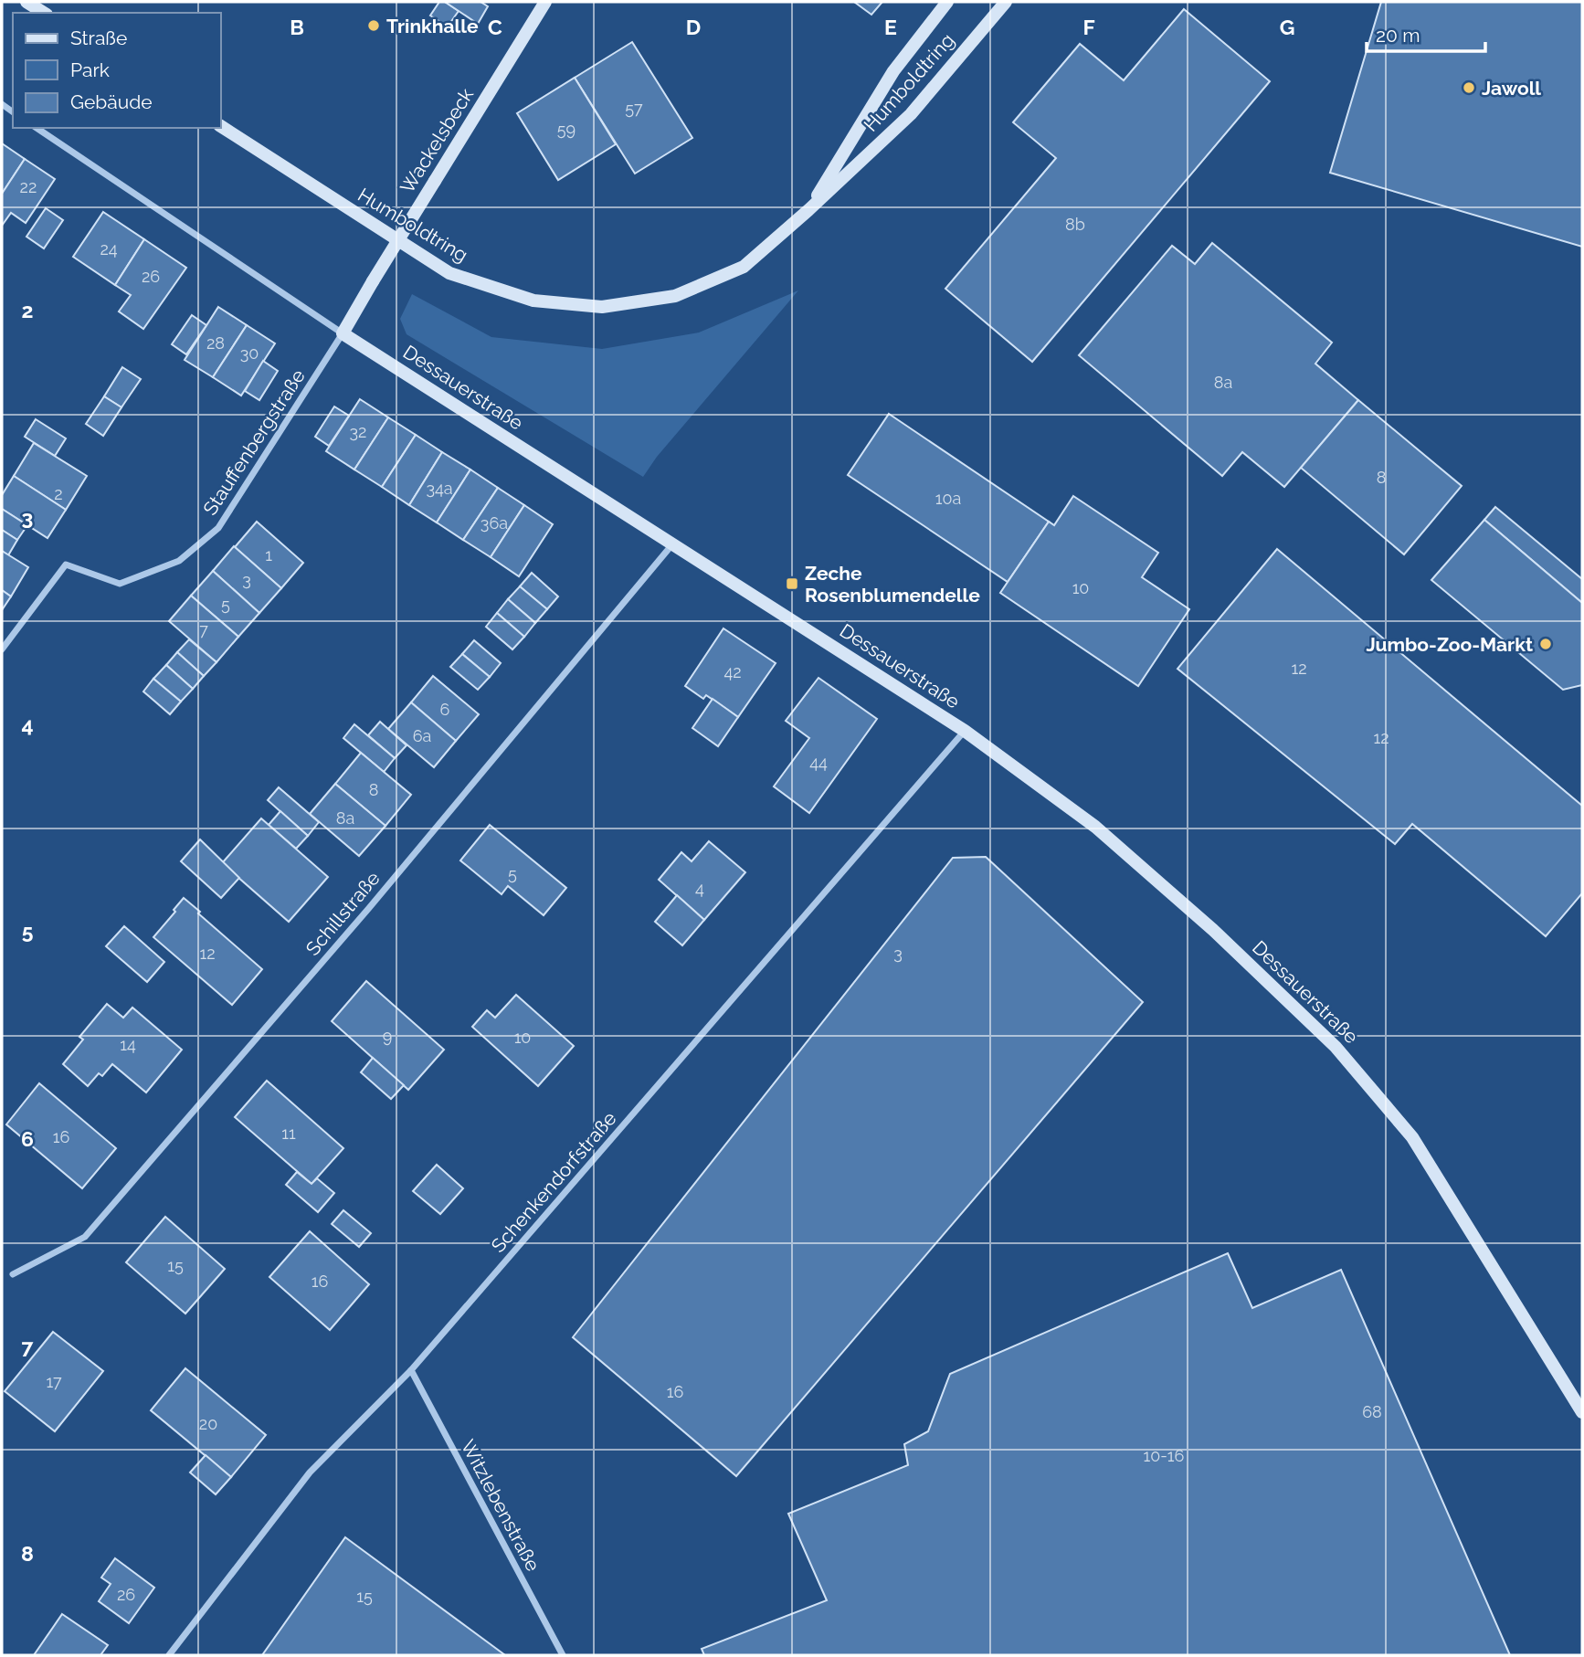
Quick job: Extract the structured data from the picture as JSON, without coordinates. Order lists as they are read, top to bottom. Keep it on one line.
{"streets":{"street":["Humboldtring","Wackelsbeck","Dessauerstraße","Stauffenbergstraße","Schillstraße","Schenkendorfstraße","Witzlebenstraße"]},"crossings":[["Wackelsbeck","Dessauerstraße"],["Wackelsbeck","Stauffenbergstraße"],["Dessauerstraße","Stauffenbergstraße"],["Dessauerstraße","Schillstraße"],["Dessauerstraße","Schenkendorfstraße"],["Schenkendorfstraße","Witzlebenstraße"]],"places":{"other":["Trinkhalle","Jawoll","Jumbo-Zoo-Markt"],"transit":["Zeche Rosenblumendelle"]},"house_numbers":["57","59","22","8b","24","26","28","30","8a","32","8","34a","2","10a","36a","1","3","10","5","7","12","42","6","6a","12","44","8","8a","5","4","12","3","9","10","14","11","16","15","16","17","16","68","20","10-16","26","15"],"legend":["Straße","Park","Gebäude"],"scale_bar":"20 m","grid":{"columns":["B","C","D","E","F","G"],"rows":["2","3","4","5","6","7","8"]}}
